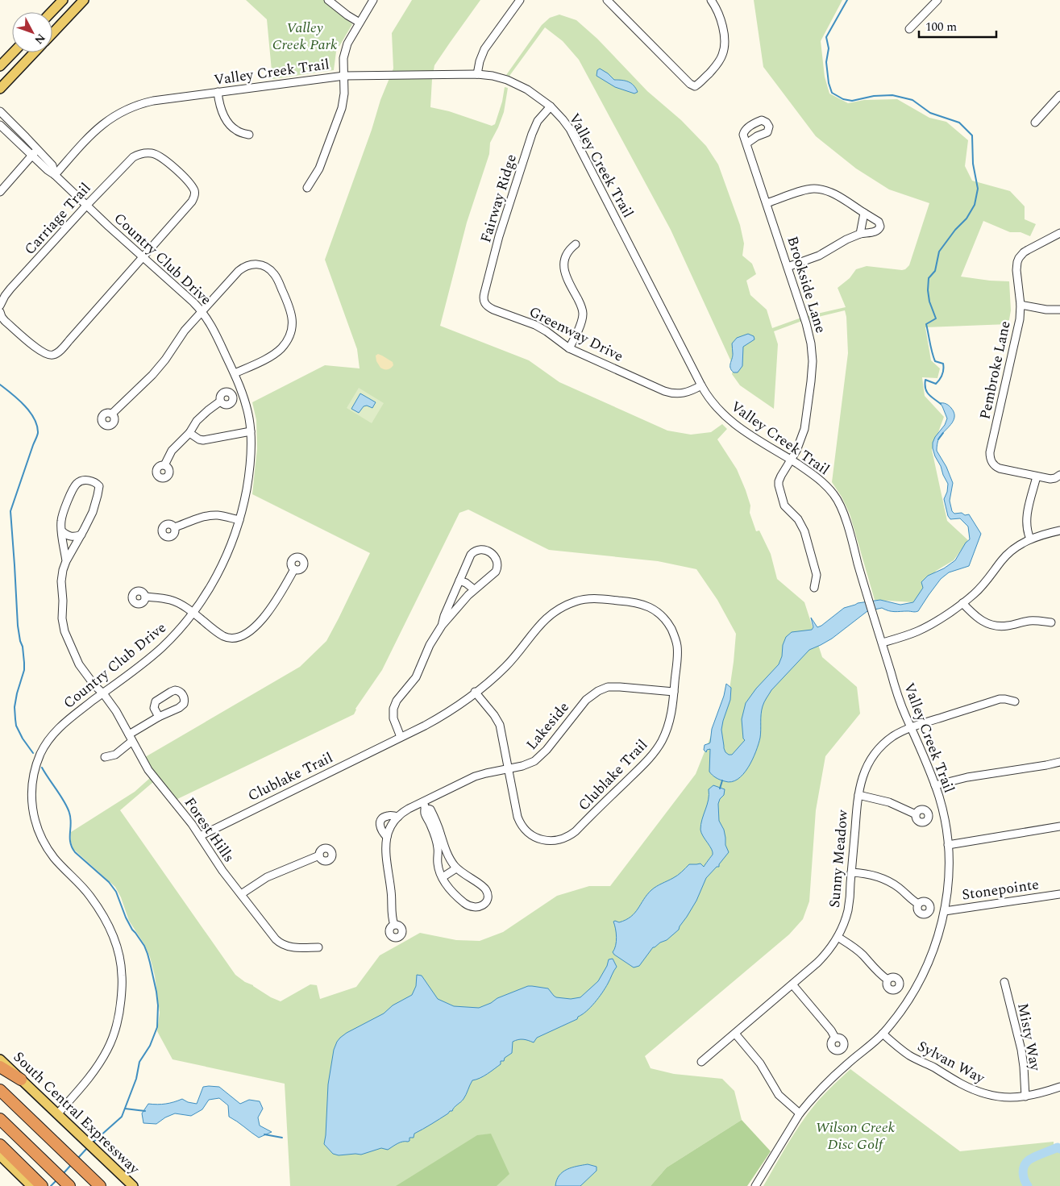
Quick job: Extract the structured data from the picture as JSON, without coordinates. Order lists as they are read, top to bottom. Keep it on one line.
{"streets":{"main road":["South Central Expressway"],"street":["Valley Creek Trail","Fairway Ridge","Carriage Trail","Country Club Drive","Brookside Lane","Greenway Drive","Pembroke Lane","Lakeside","Clublake Trail","Forest Hills","Sunny Meadow","Stonepointe","Misty Way","Sylvan Way"]},"crossings":[["Valley Creek Trail","Fairway Ridge"],["Valley Creek Trail","Country Club Drive"],["Valley Creek Trail","Brookside Lane"],["Valley Creek Trail","Greenway Drive"],["Valley Creek Trail","Sunny Meadow"],["Valley Creek Trail","Stonepointe"],["Valley Creek Trail","Sylvan Way"],["Fairway Ridge","Greenway Drive"],["Carriage Trail","Country Club Drive"],["Country Club Drive","Forest Hills"],["Country Club Drive","South Central Expressway"],["Lakeside","Clublake Trail"],["Clublake Trail","Forest Hills"],["Misty Way","Sylvan Way"]],"parks":["Valley Creek Park","Wilson Creek Disc Golf"],"scale_bar":"100 m","north":"bottom right"}
